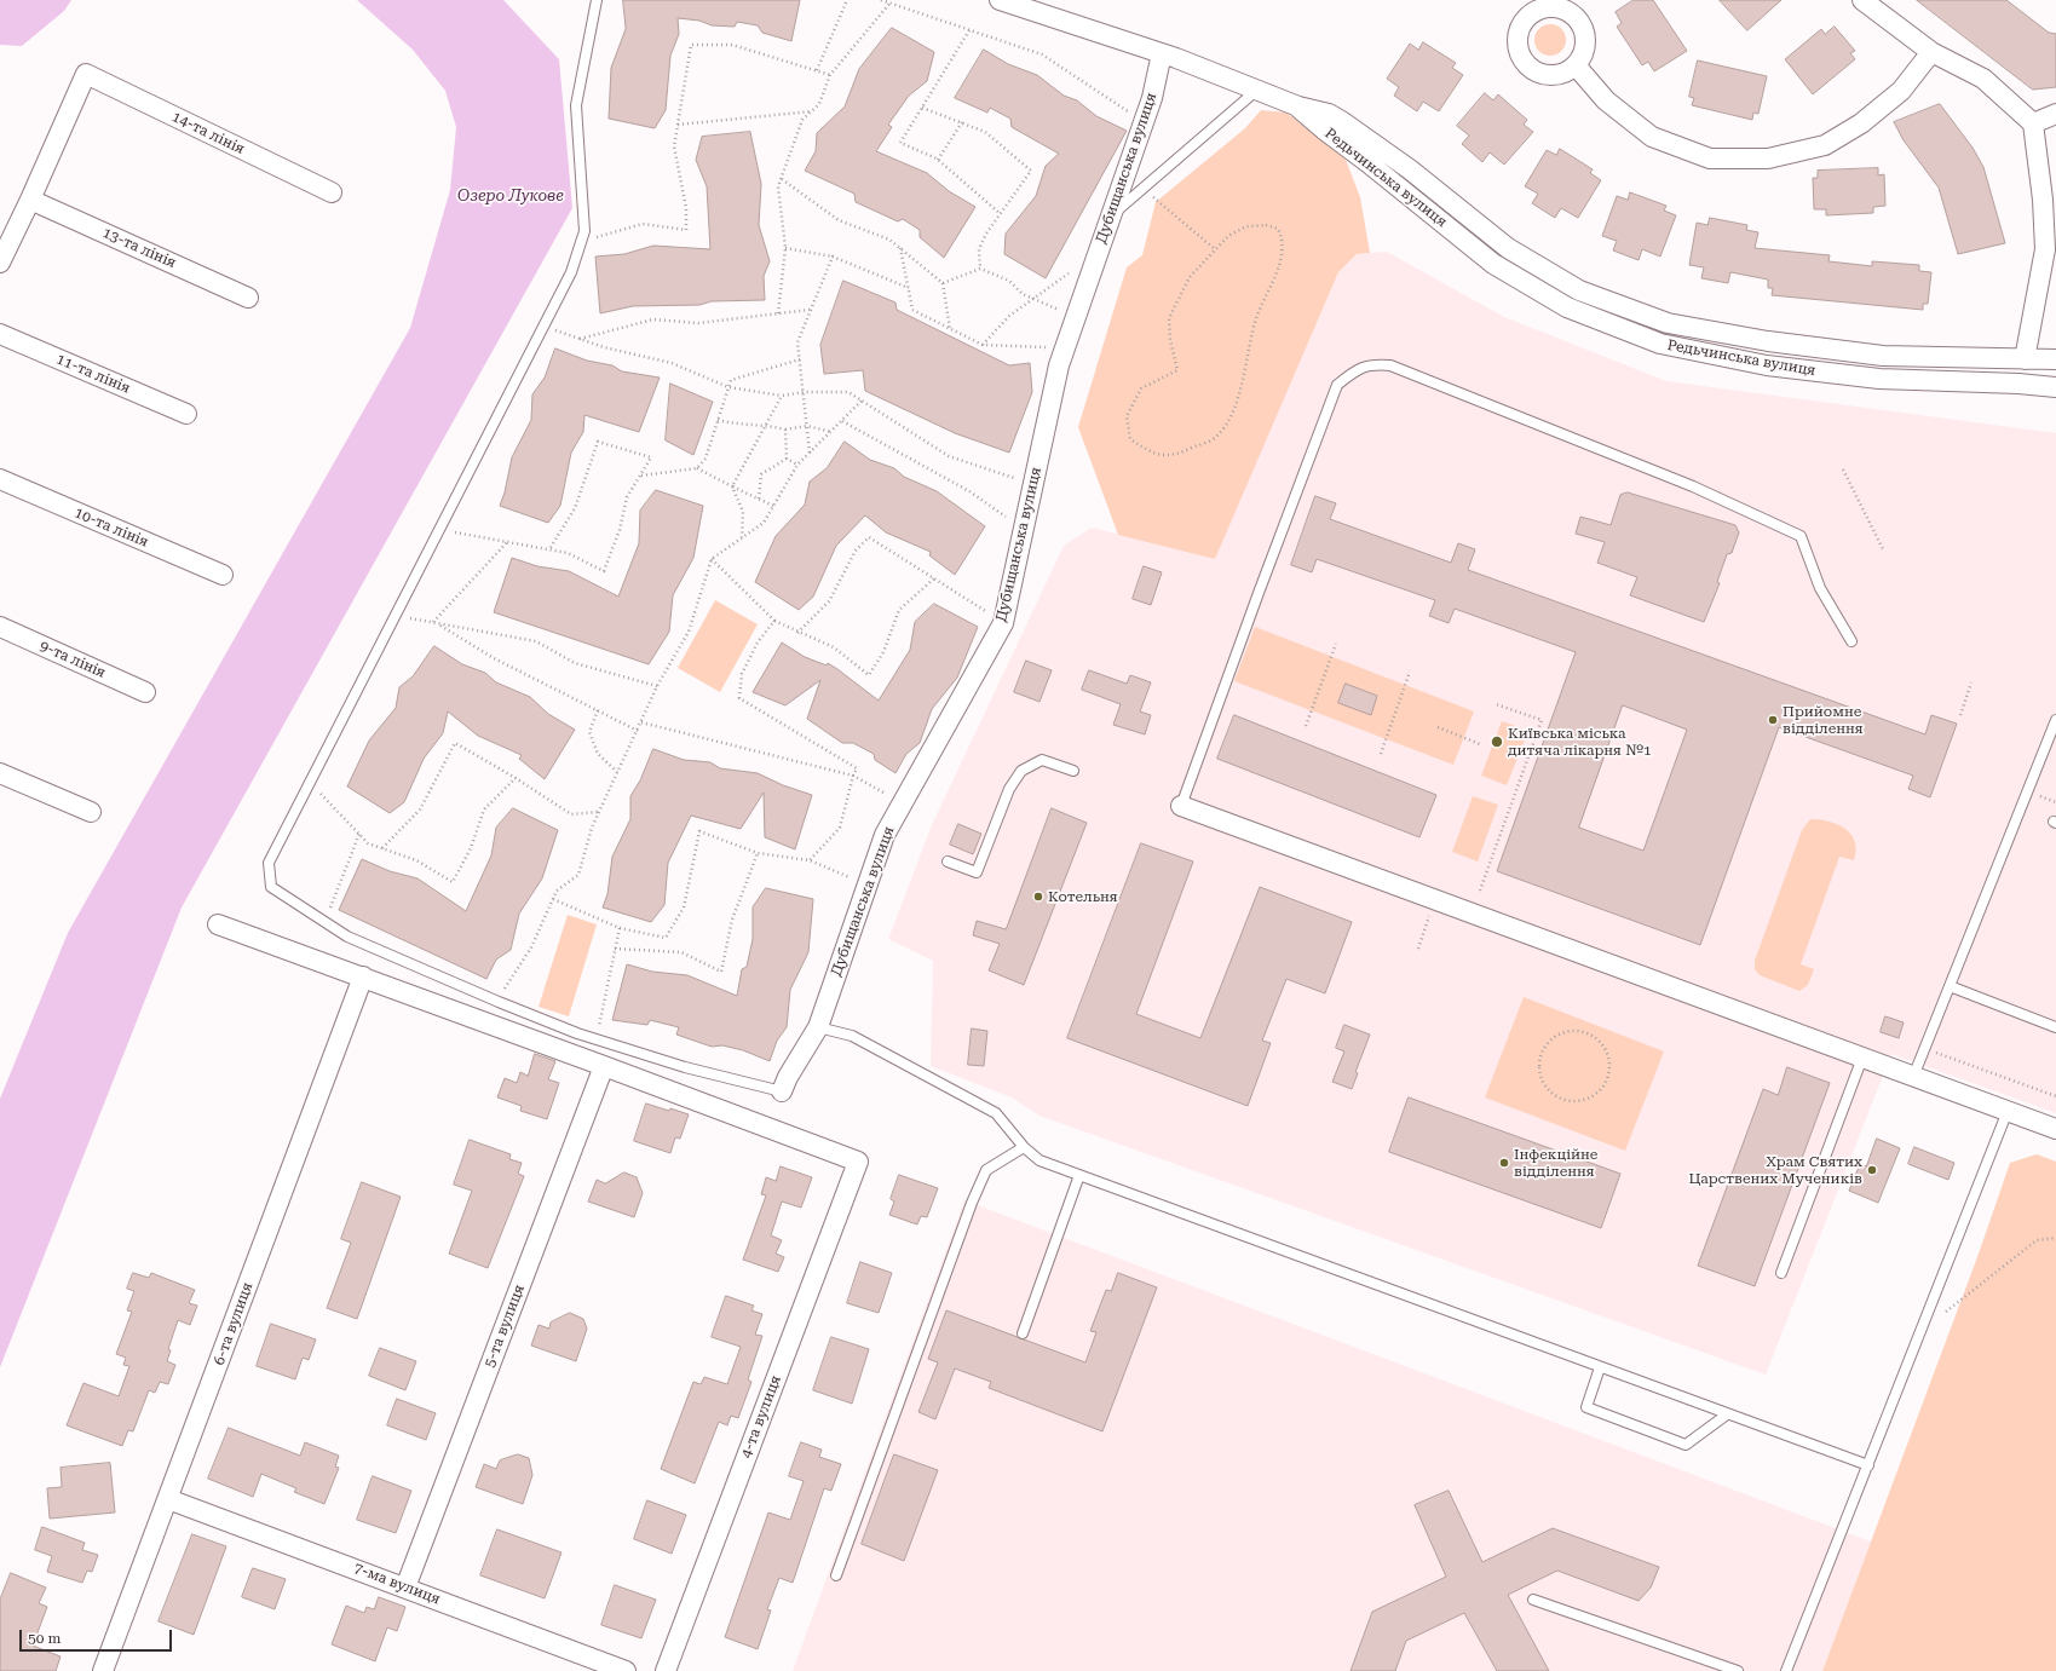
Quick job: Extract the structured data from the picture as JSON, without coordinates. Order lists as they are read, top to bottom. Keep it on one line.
{"streets":{"street":["14-та лінія","Дубищанська вулиця","Редьчинська вулиця","13-та лінія","11-та лінія","10-та лінія","9-та лінія","6-та вулиця","5-та вулиця","4-та вулиця","7-ма вулиця"]},"crossings":[["14-та лінія","13-та лінія"],["Дубищанська вулиця","Редьчинська вулиця"],["6-та вулиця","7-ма вулиця"],["5-та вулиця","4-та вулиця"],["5-та вулиця","7-ма вулиця"]],"water":["Озеро Лукове"],"places":["Прийомне відділення","Київська міська дитяча лікарня №1","Котельня","Інфекційне відділення","Храм Святих Царствених Мучеників"],"scale_bar":"50 m"}
